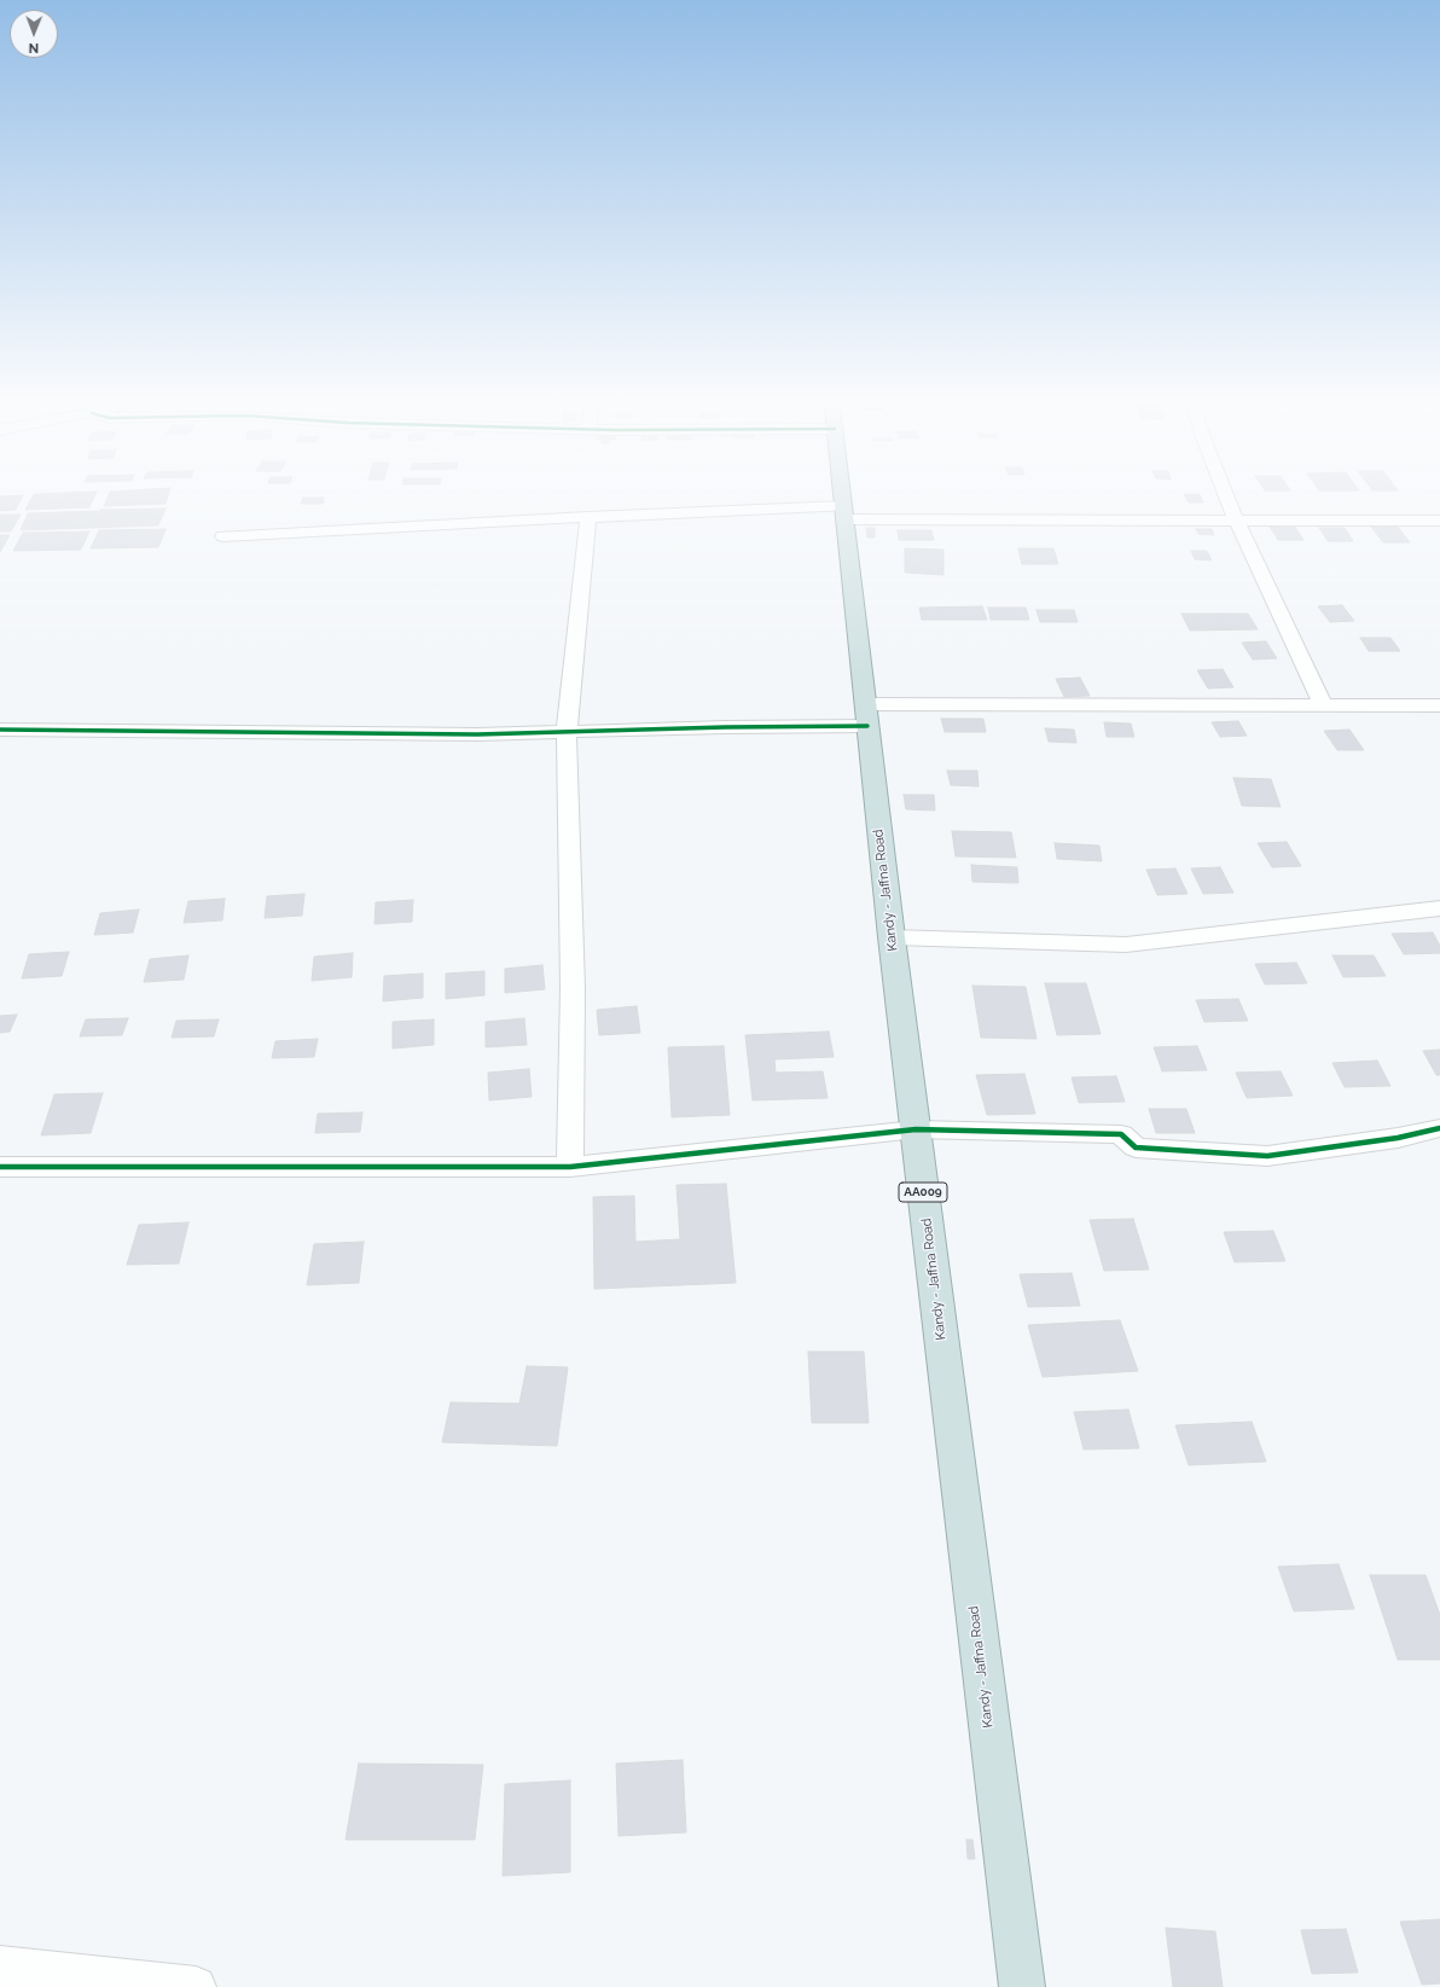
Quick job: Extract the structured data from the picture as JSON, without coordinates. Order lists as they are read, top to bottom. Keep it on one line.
{"streets":{"highway":["Kandy - Jaffna Road","AA009"]},"north":"bottom"}
